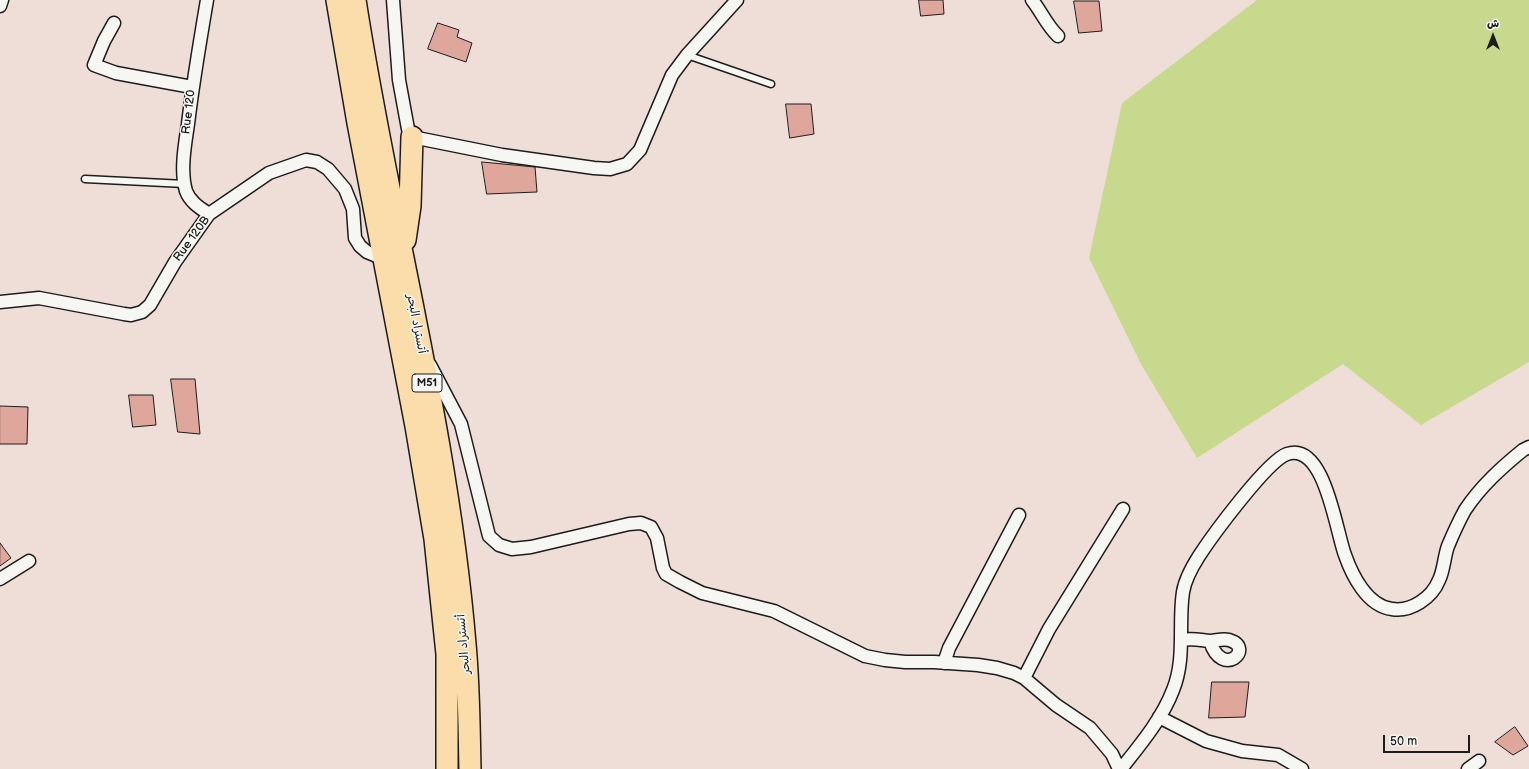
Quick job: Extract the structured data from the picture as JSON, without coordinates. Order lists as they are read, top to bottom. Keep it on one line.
{"streets":{"highway":["أتستراد البحر","M51"],"street":["Rue 120","Rue 120B"]},"crossings":[["Rue 120","Rue 120B"],["Rue 120B","أتستراد البحر"]],"scale_bar":"50 m","north":"top"}
